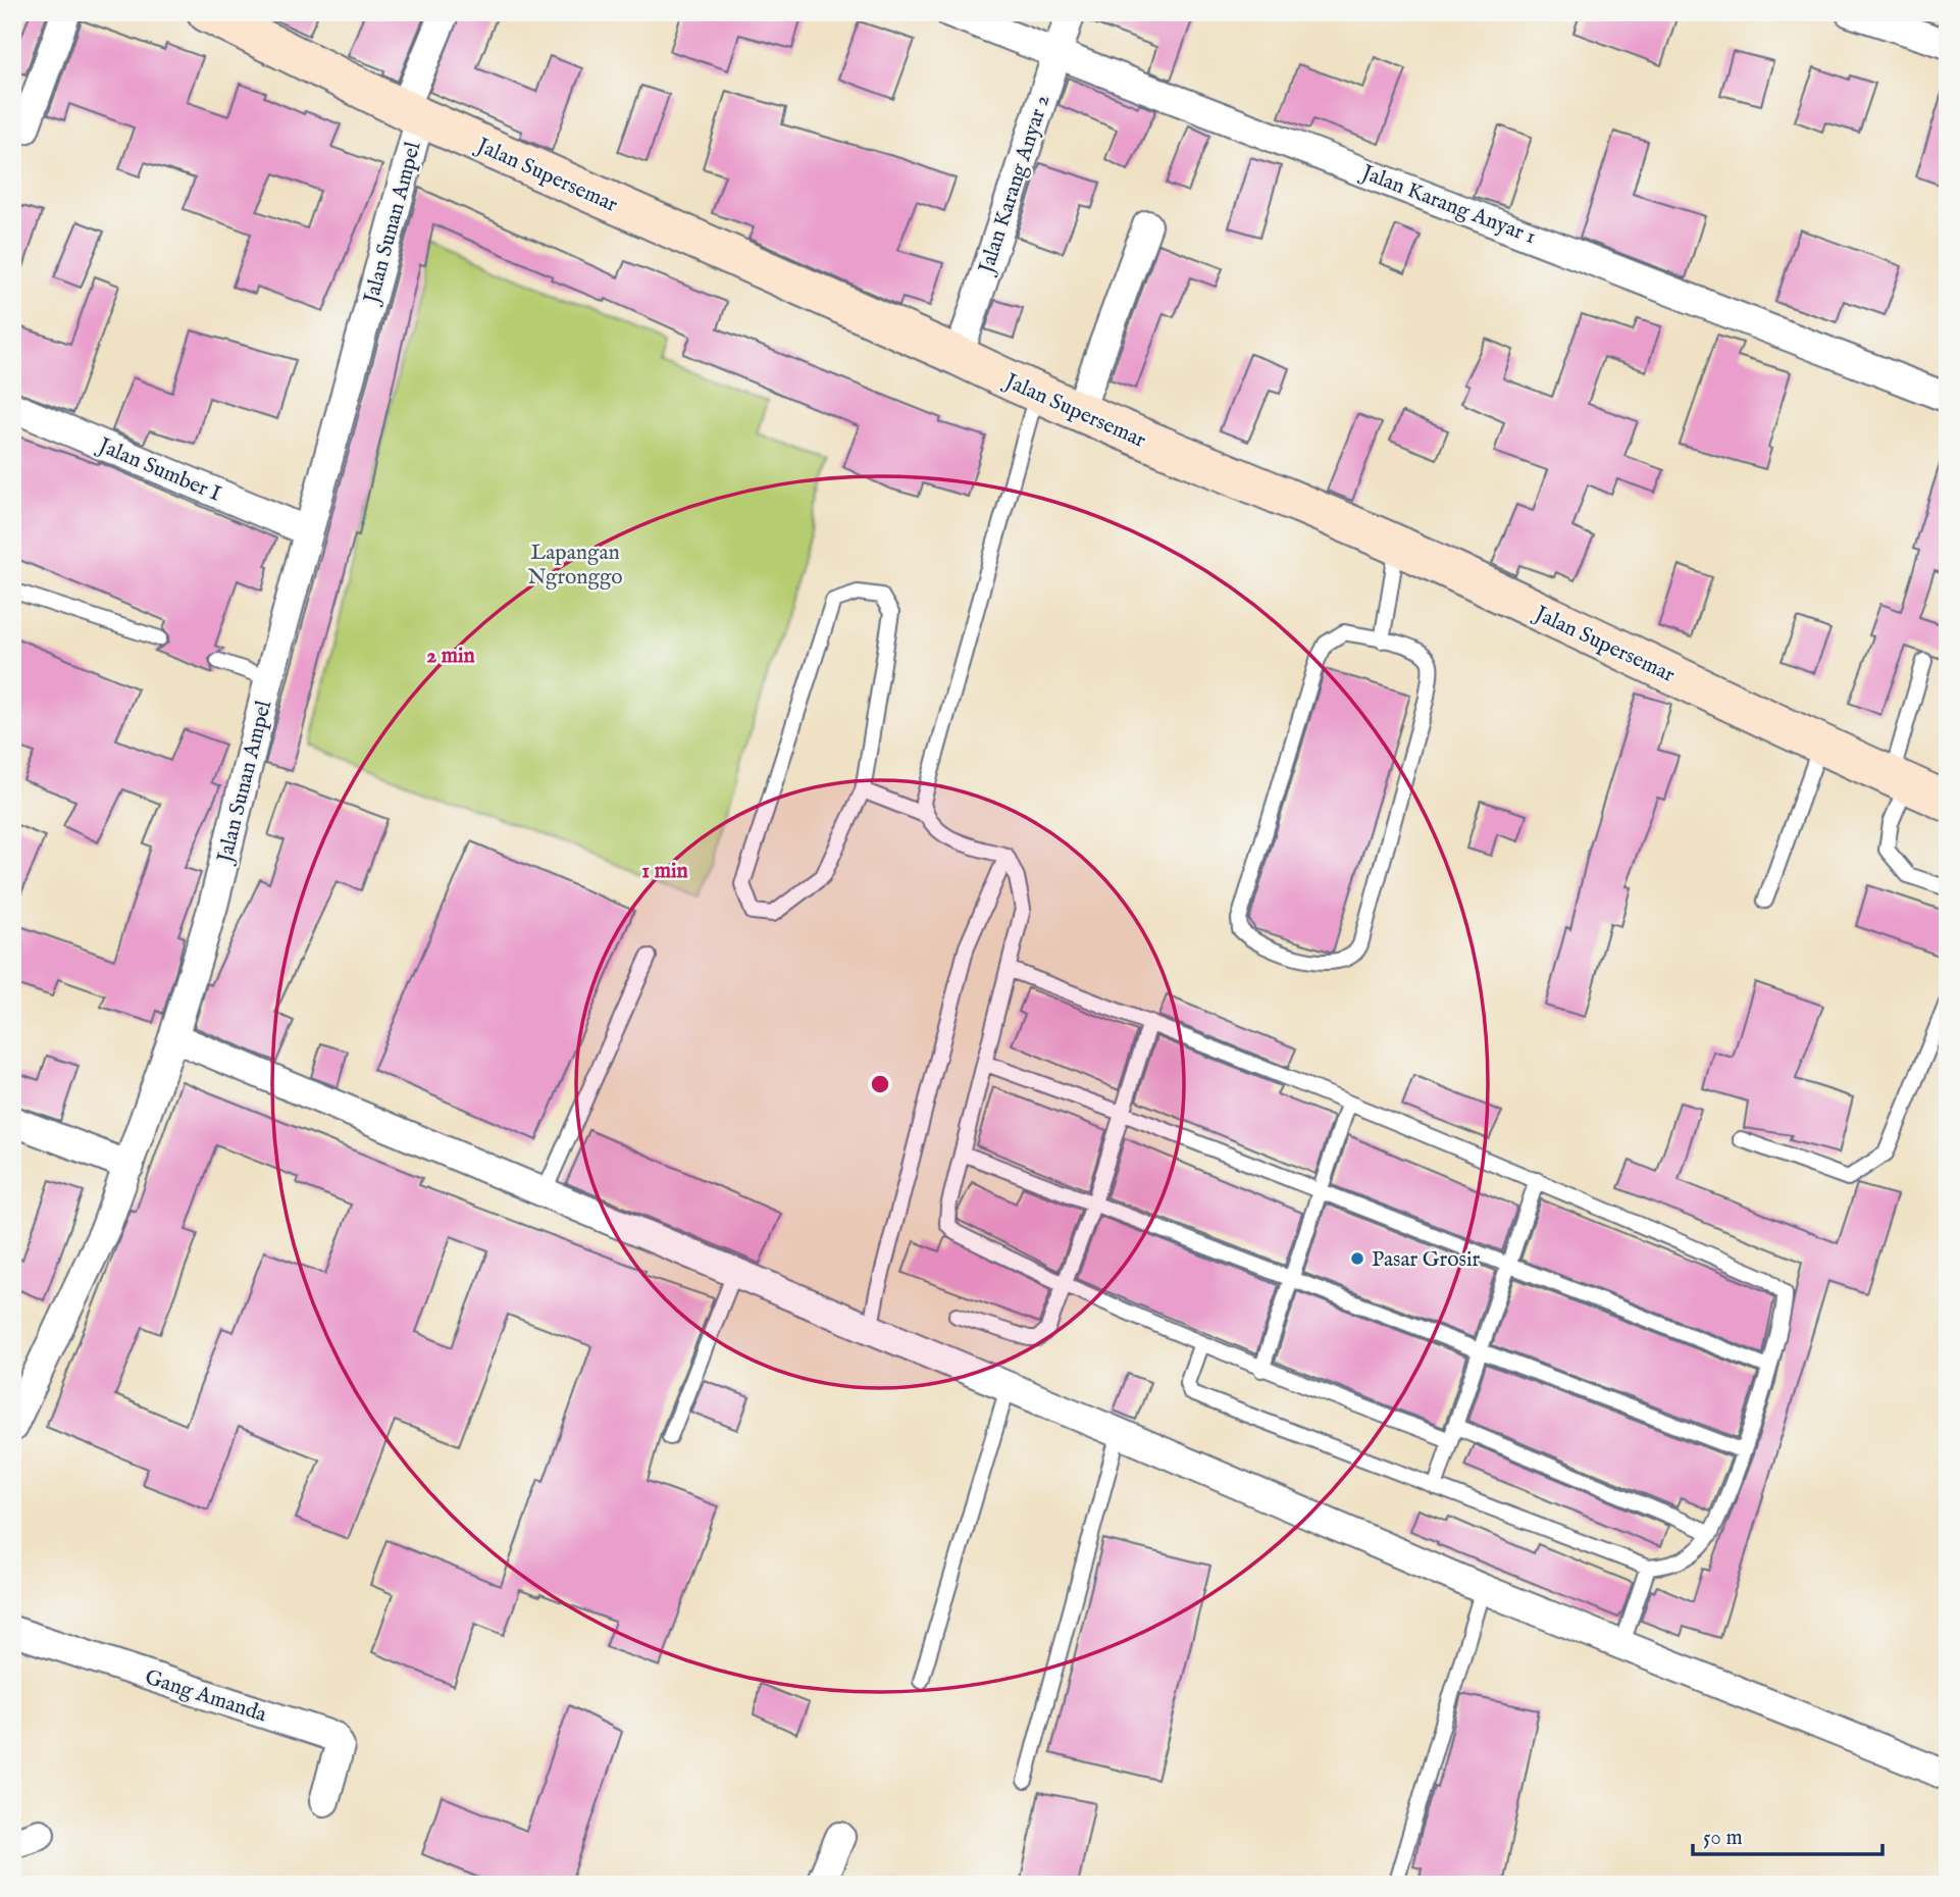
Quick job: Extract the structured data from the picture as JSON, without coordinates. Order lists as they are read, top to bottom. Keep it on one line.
{"streets":{"main road":["Jalan Supersemar"],"street":["Jalan Karang Anyar 2","Jalan Karang Anyar 1","Jalan Sunan Ampel","Jalan Sumber I","Gang Amanda"]},"crossings":[["Jalan Supersemar","Jalan Karang Anyar 2"],["Jalan Supersemar","Jalan Sunan Ampel"],["Jalan Karang Anyar 2","Jalan Karang Anyar 1"],["Jalan Sunan Ampel","Jalan Sumber I"]],"parks":["Lapangan Ngronggo"],"places":["Pasar Grosir"],"scale_bar":"50 m","rings":["2 min","1 min"]}
